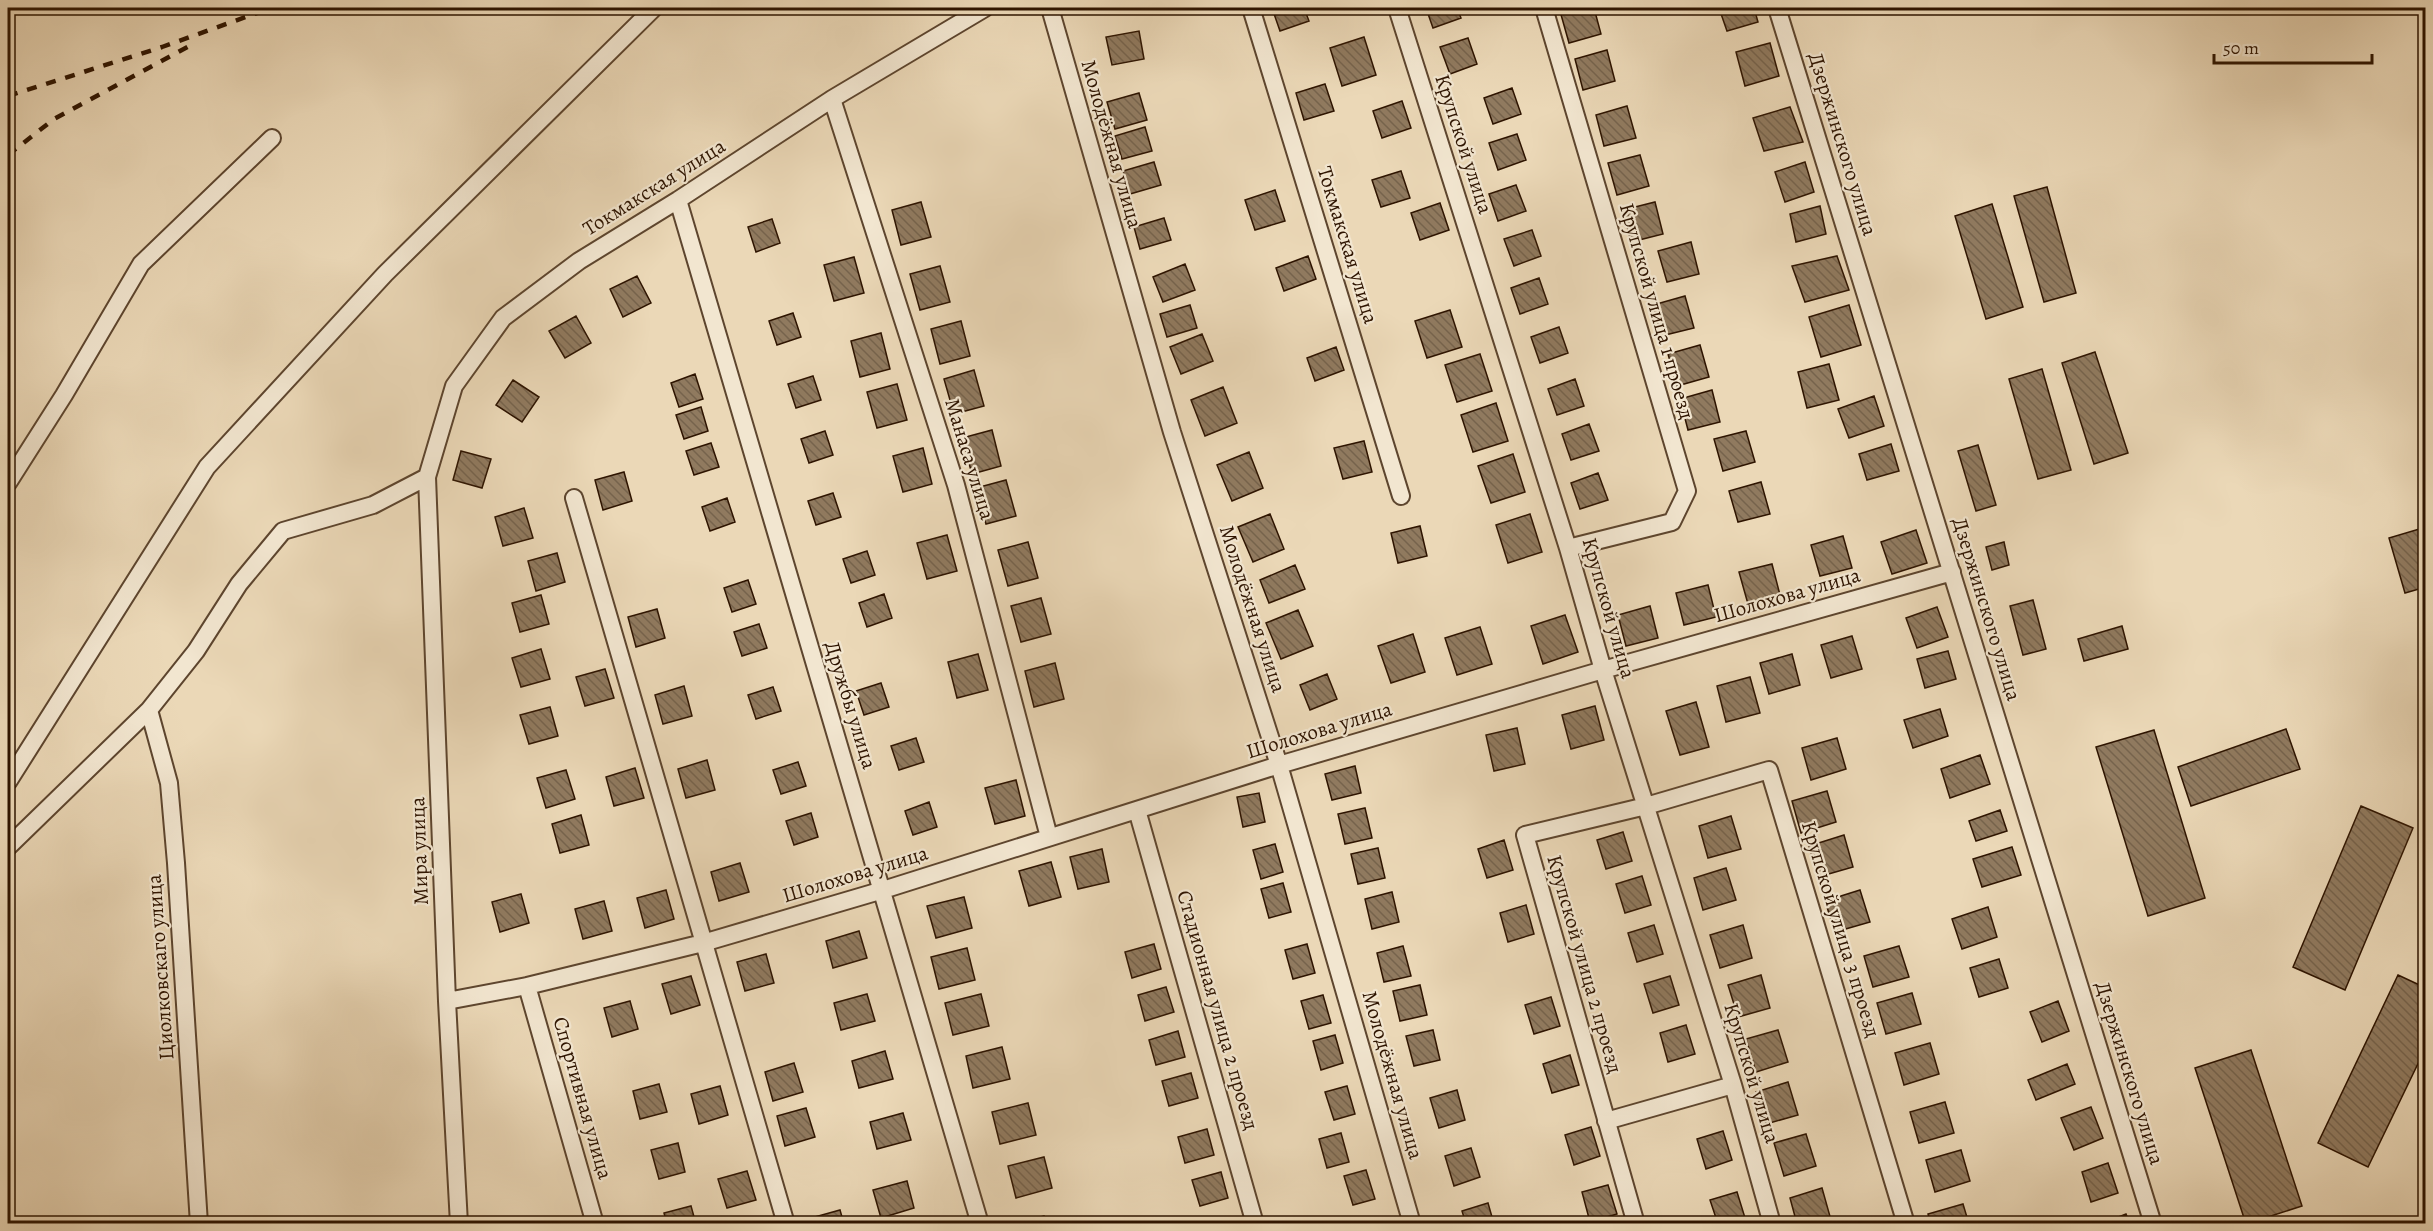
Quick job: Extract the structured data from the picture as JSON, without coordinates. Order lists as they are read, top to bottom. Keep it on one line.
{"streets":{"street":["Молодёжная улица","Крупской улица","Дзержинского улица","Токмакская улица","Крупской улица 1 проезд","Манаса улица","Шолохова улица","Дружбы улица","Мира улица","Крупской улица 3 проезд","Крупской улица 2 проезд","Циолковскаго улица","Стадионная улица 2 проезд","Спортивная улица"]},"crossings":[["Молодёжная улица","Шолохова улица"],["Крупской улица","Крупской улица 1 проезд"],["Крупской улица","Шолохова улица"],["Крупской улица","Крупской улица 3 проезд"],["Крупской улица","Крупской улица 2 проезд"],["Дзержинского улица","Шолохова улица"],["Токмакская улица","Манаса улица"],["Токмакская улица","Дружбы улица"],["Токмакская улица","Мира улица"],["Манаса улица","Шолохова улица"],["Шолохова улица","Дружбы улица"],["Шолохова улица","Мира улица"],["Шолохова улица","Стадионная улица 2 проезд"],["Шолохова улица","Спортивная улица"],["Крупской улица 3 проезд","Крупской улица 2 проезд"]],"scale_bar":"50 m"}
